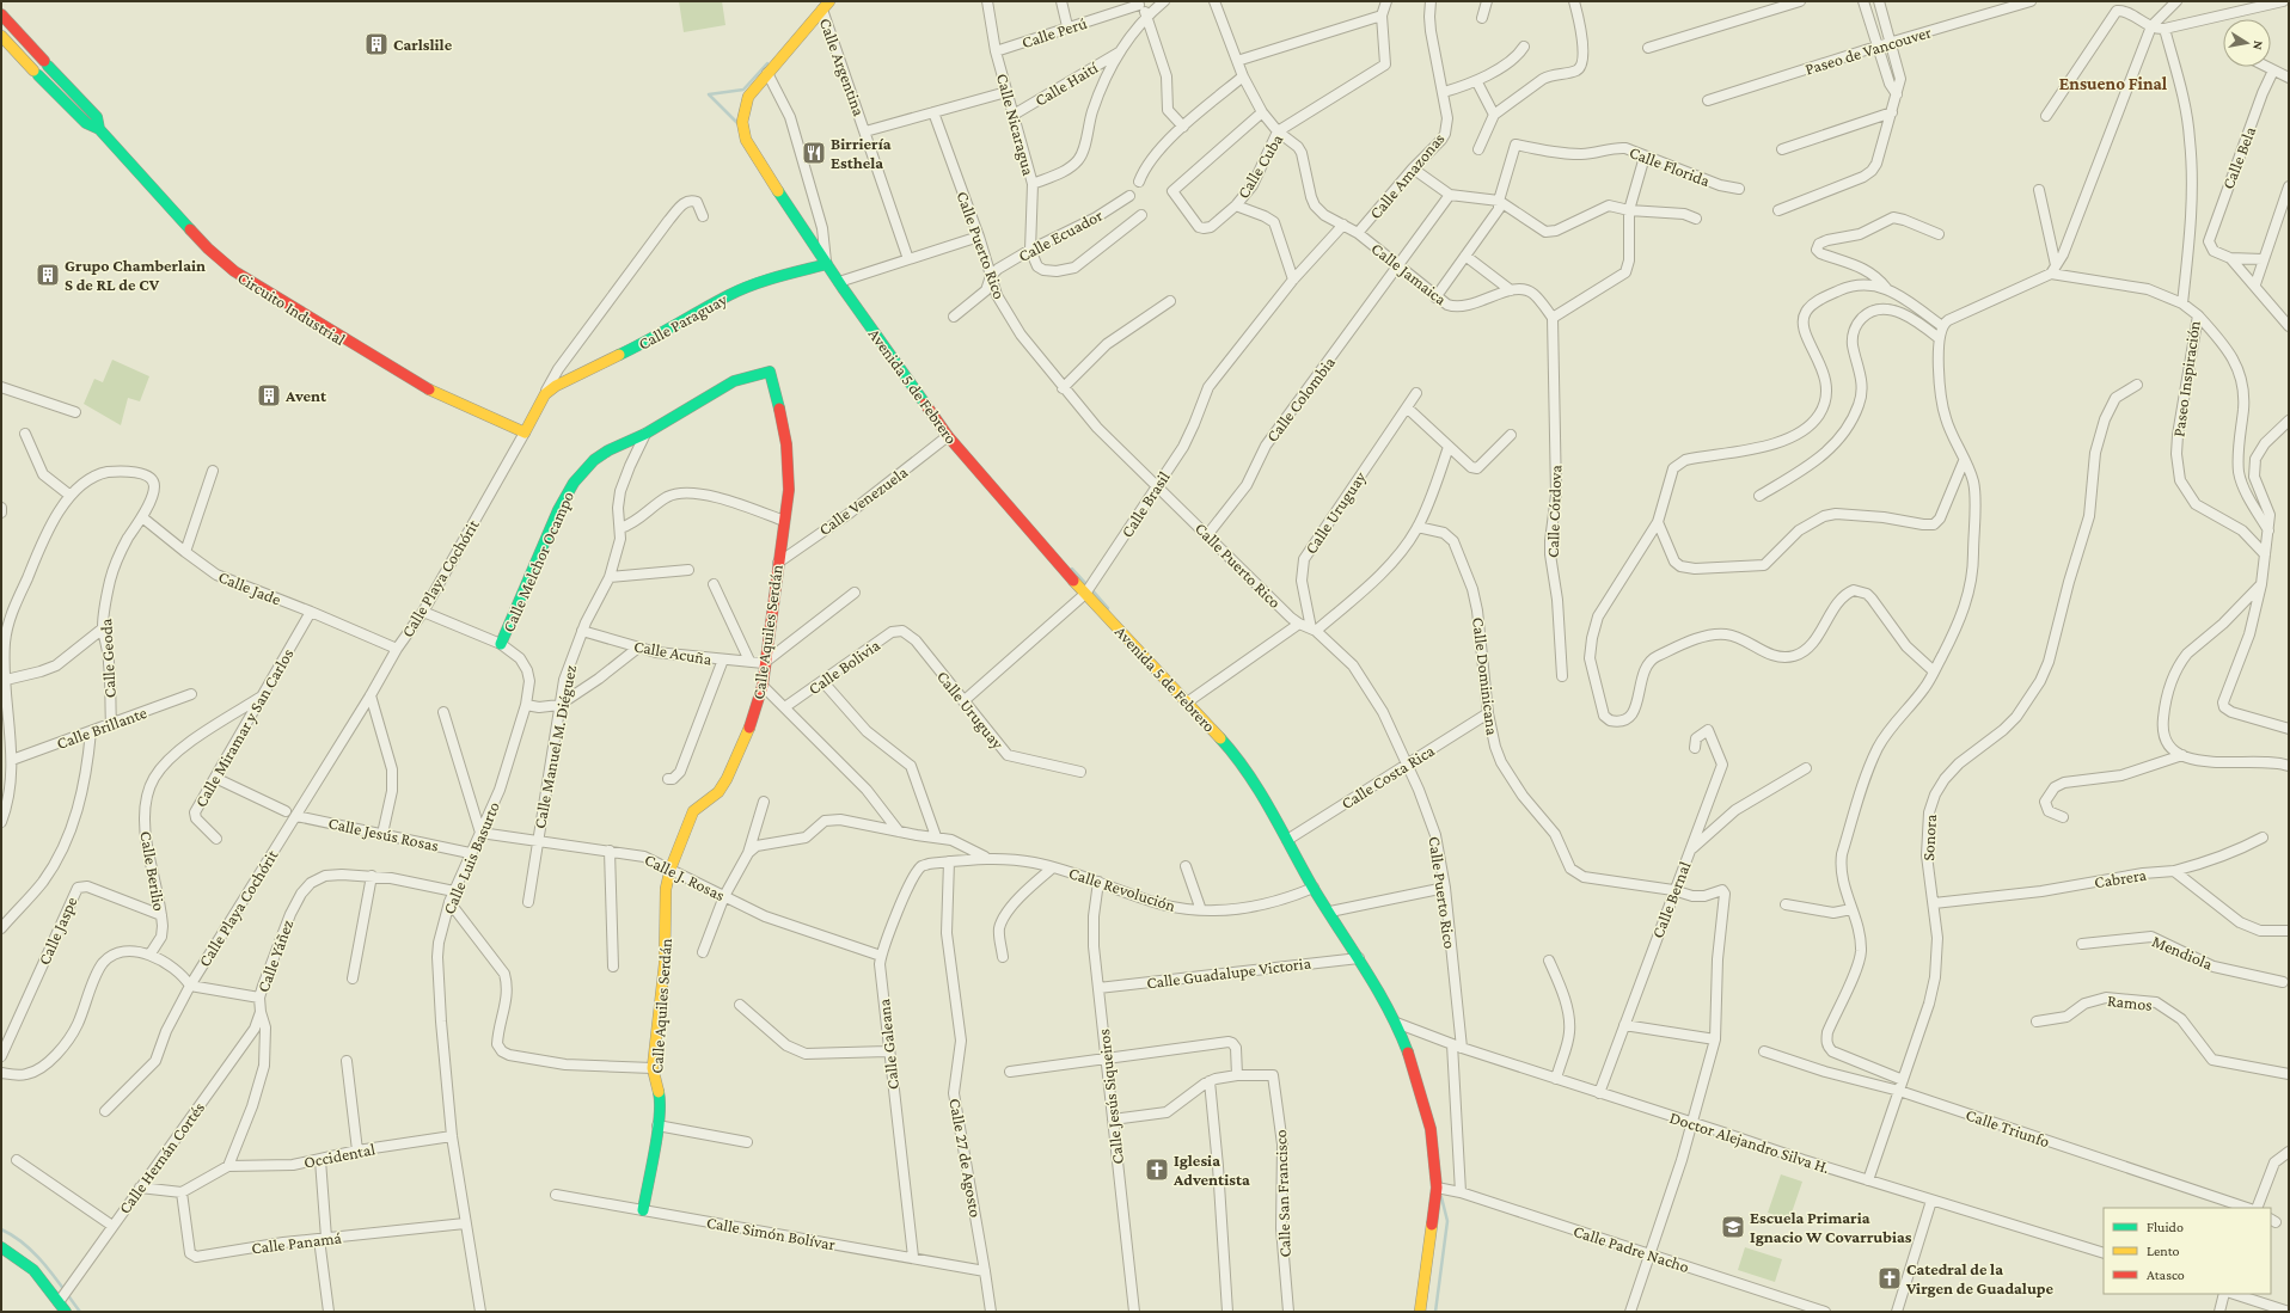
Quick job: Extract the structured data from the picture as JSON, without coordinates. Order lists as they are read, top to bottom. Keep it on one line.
{"streets":{"street":["Calle Perú","Paseo de Vancouver","Calle Argentina","Calle Haití","Calle Nicaragua","Calle Bela","Calle Cuba","Calle Florida","Calle Amazonas","Calle Ecuador","Calle Puerto Rico","Calle Jamaica","Circuito Industrial","Calle Paraguay","Paseo Inspiración","Avenida 5 de Febrero","Calle Colombia","Calle Venezuela","Calle Brasil","Calle Córdova","Calle Uruguay","Calle Melchor Ocampo","Calle Playa Cochórit","Calle Jade","Calle Aquiles Serdán","Calle Acuña","Calle Geoda","Calle Bolivia","Calle Dominicana","Calle Brillante","Calle Miramar y San Carlos","Calle Manuel M. Diéguez","Calle Costa Rica","Calle Jesús Rosas","Sonora","Calle Luis Basurto","Calle Berilio","Calle J. Rosas","Cabrera","Calle Revolución","Calle Bernal","Calle Jaspe","Mendiola","Calle Yáñez","Calle Guadalupe Victoria","Ramos","Calle Galeana","Calle Jesús Siqueiros","Calle Triunfo","Doctor Alejandro Silva H.","Occidental","Calle Hernán Cortés","Calle 27 de Agosto","Calle San Francisco","Calle Simón Bolívar","Calle Panamá","Calle Padre Nacho"]},"crossings":[["Calle Perú","Calle Nicaragua"],["Calle Haití","Calle Nicaragua"],["Calle Nicaragua","Calle Ecuador"],["Calle Cuba","Calle Jamaica"],["Calle Amazonas","Calle Jamaica"],["Calle Ecuador","Calle Puerto Rico"],["Calle Puerto Rico","Calle Colombia"],["Calle Puerto Rico","Calle Brasil"],["Calle Puerto Rico","Calle Uruguay"],["Calle Puerto Rico","Calle Costa Rica"],["Calle Puerto Rico","Doctor Alejandro Silva H."],["Calle Jamaica","Calle Colombia"],["Calle Jamaica","Calle Brasil"],["Circuito Industrial","Calle Playa Cochórit"],["Calle Paraguay","Avenida 5 de Febrero"],["Calle Paraguay","Calle Playa Cochórit"],["Avenida 5 de Febrero","Calle Venezuela"],["Avenida 5 de Febrero","Calle Brasil"],["Avenida 5 de Febrero","Calle Costa Rica"],["Avenida 5 de Febrero","Calle Revolución"],["Avenida 5 de Febrero","Calle Guadalupe Victoria"],["Avenida 5 de Febrero","Doctor Alejandro Silva H."],["Avenida 5 de Febrero","Calle Padre Nacho"],["Calle Venezuela","Calle Aquiles Serdán"],["Calle Brasil","Calle Uruguay"],["Calle Uruguay","Calle Bolivia"],["Calle Melchor Ocampo","Calle Aquiles Serdán"],["Calle Melchor Ocampo","Calle Manuel M. Diéguez"],["Calle Melchor Ocampo","Calle Luis Basurto"],["Calle Playa Cochórit","Calle Jade"],["Calle Playa Cochórit","Calle Jesús Rosas"],["Calle Playa Cochórit","Calle Luis Basurto"],["Calle Jade","Calle Geoda"],["Calle Jade","Calle Miramar y San Carlos"],["Calle Aquiles Serdán","Calle Acuña"],["Calle Aquiles Serdán","Calle J. Rosas"],["Calle Aquiles Serdán","Calle Simón Bolívar"],["Calle Acuña","Calle Manuel M. Diéguez"],["Calle Geoda","Calle Brillante"],["Calle Dominicana","Calle Costa Rica"],["Calle Dominicana","Calle Bernal"],["Calle Miramar y San Carlos","Calle Berilio"],["Calle Manuel M. Diéguez","Calle J. Rosas"],["Calle Jesús Rosas","Calle Luis Basurto"],["Sonora","Cabrera"],["Sonora","Calle Triunfo"],["Sonora","Doctor Alejandro Silva H."],["Calle Luis Basurto","Calle J. Rosas"],["Calle Luis Basurto","Calle Yáñez"],["Calle Luis Basurto","Occidental"],["Calle Luis Basurto","Calle Panamá"],["Calle Berilio","Calle Jaspe"],["Calle J. Rosas","Calle Galeana"],["Calle Revolución","Calle Galeana"],["Calle Revolución","Calle Jesús Siqueiros"],["Calle Revolución","Calle 27 de Agosto"],["Calle Bernal","Doctor Alejandro Silva H."],["Calle Yáñez","Occidental"],["Calle Yáñez","Calle Hernán Cortés"],["Calle Guadalupe Victoria","Calle Jesús Siqueiros"],["Calle Galeana","Calle 27 de Agosto"],["Calle Galeana","Calle Simón Bolívar"],["Calle 27 de Agosto","Calle Simón Bolívar"]],"districts":["Ensueno Final"],"places":{"building":["Carlslile","Grupo Chamberlain S de RL de CV","Avent"],"restaurant":["Birriería Esthela"],"church":["Iglesia Adventista","Catedral de la Virgen de Guadalupe"],"school or university":["Escuela Primaria Ignacio W Covarrubias"]},"legend":["Fluido","Lento","Atasco"],"north":"right"}
